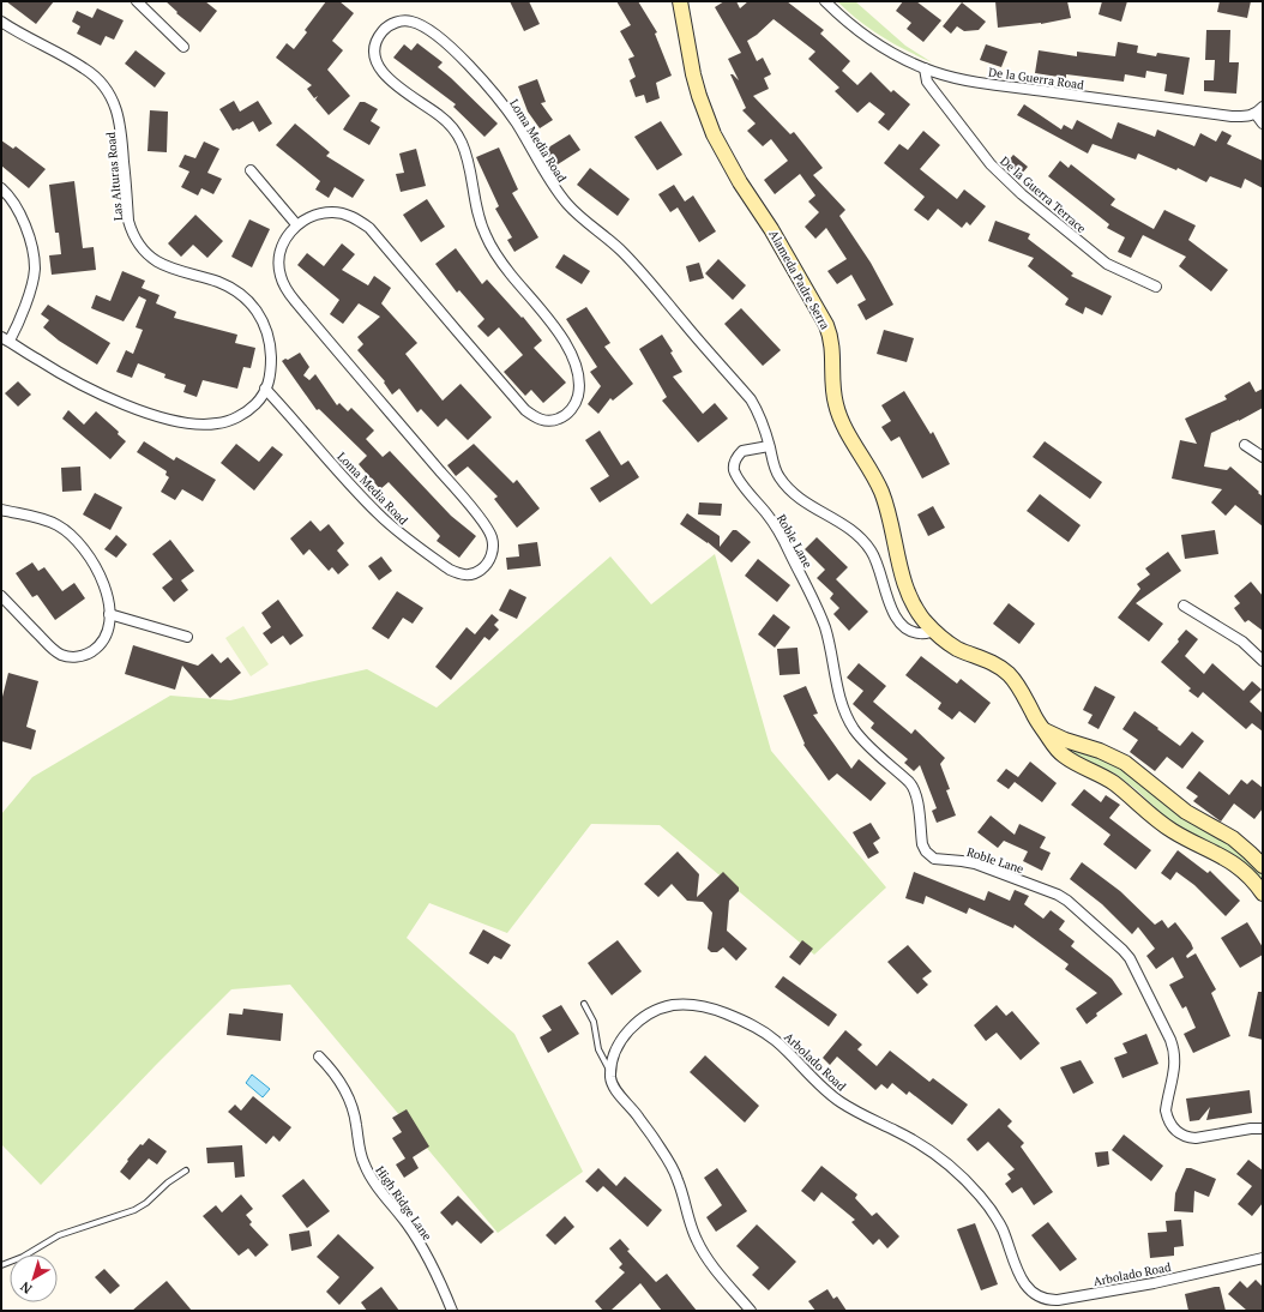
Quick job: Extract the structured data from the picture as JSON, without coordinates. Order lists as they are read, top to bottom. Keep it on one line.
{"streets":{"street":["De la Guerra Road","Loma Media Road","Las Alturas Road","De la Guerra Terrace","Alameda Padre Serra","Roble Lane","Arbolado Road","High Ridge Lane"]},"crossings":[["De la Guerra Road","De la Guerra Terrace"],["Loma Media Road","Las Alturas Road"],["Loma Media Road","Alameda Padre Serra"],["Loma Media Road","Roble Lane"]],"north":"bottom left"}
